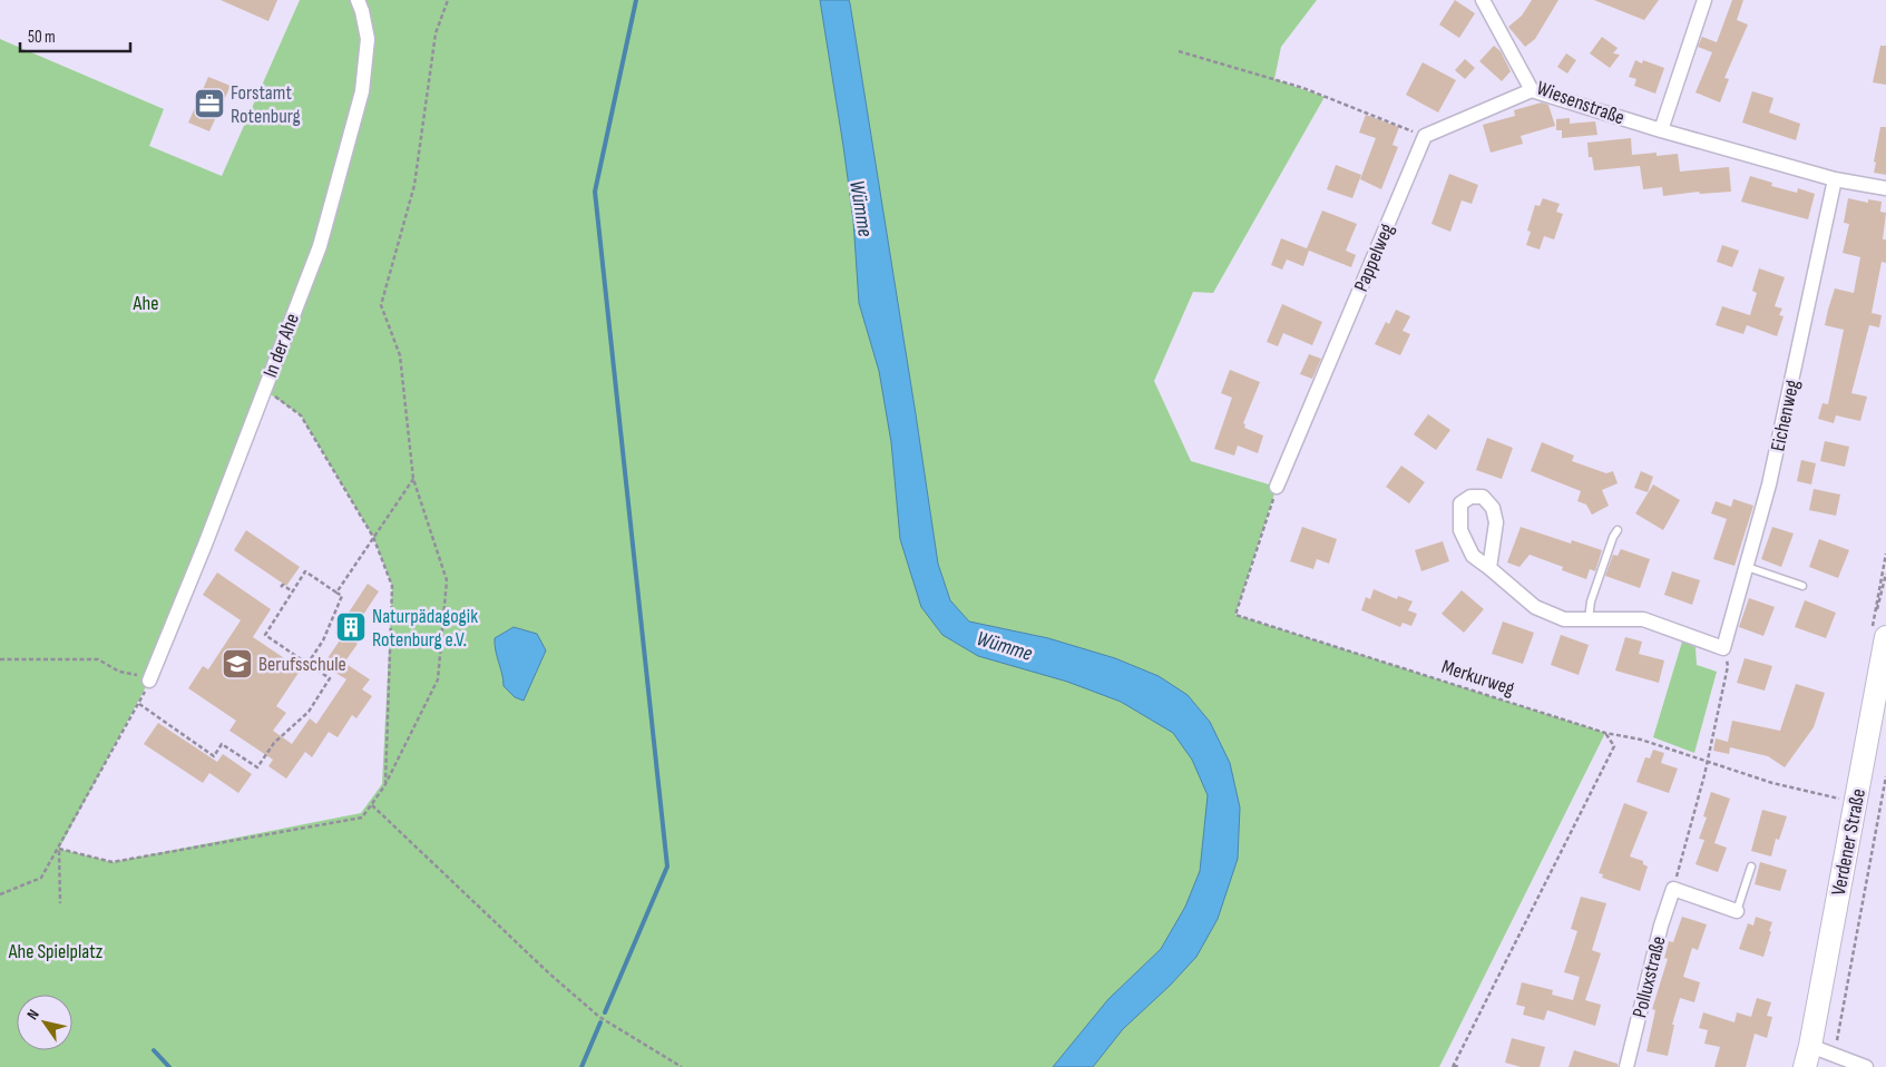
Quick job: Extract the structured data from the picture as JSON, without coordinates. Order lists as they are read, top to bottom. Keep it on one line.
{"streets":{"main road":["Verdener Straße"],"street":["Wiesenstraße","Pappelweg","In der Ahe","Eichenweg","Polluxstraße"],"path":["Merkurweg"]},"crossings":[["Wiesenstraße","Eichenweg"],["Pappelweg","Merkurweg"]],"water":["Wümme"],"parks":["Ahe","Ahe Spielplatz"],"places":{"office":["Forstamt Rotenburg"],"building":["Naturpädagogik Rotenburg e.V."],"school or university":["Berufsschule"]},"scale_bar":"50 m","north":"top left"}
